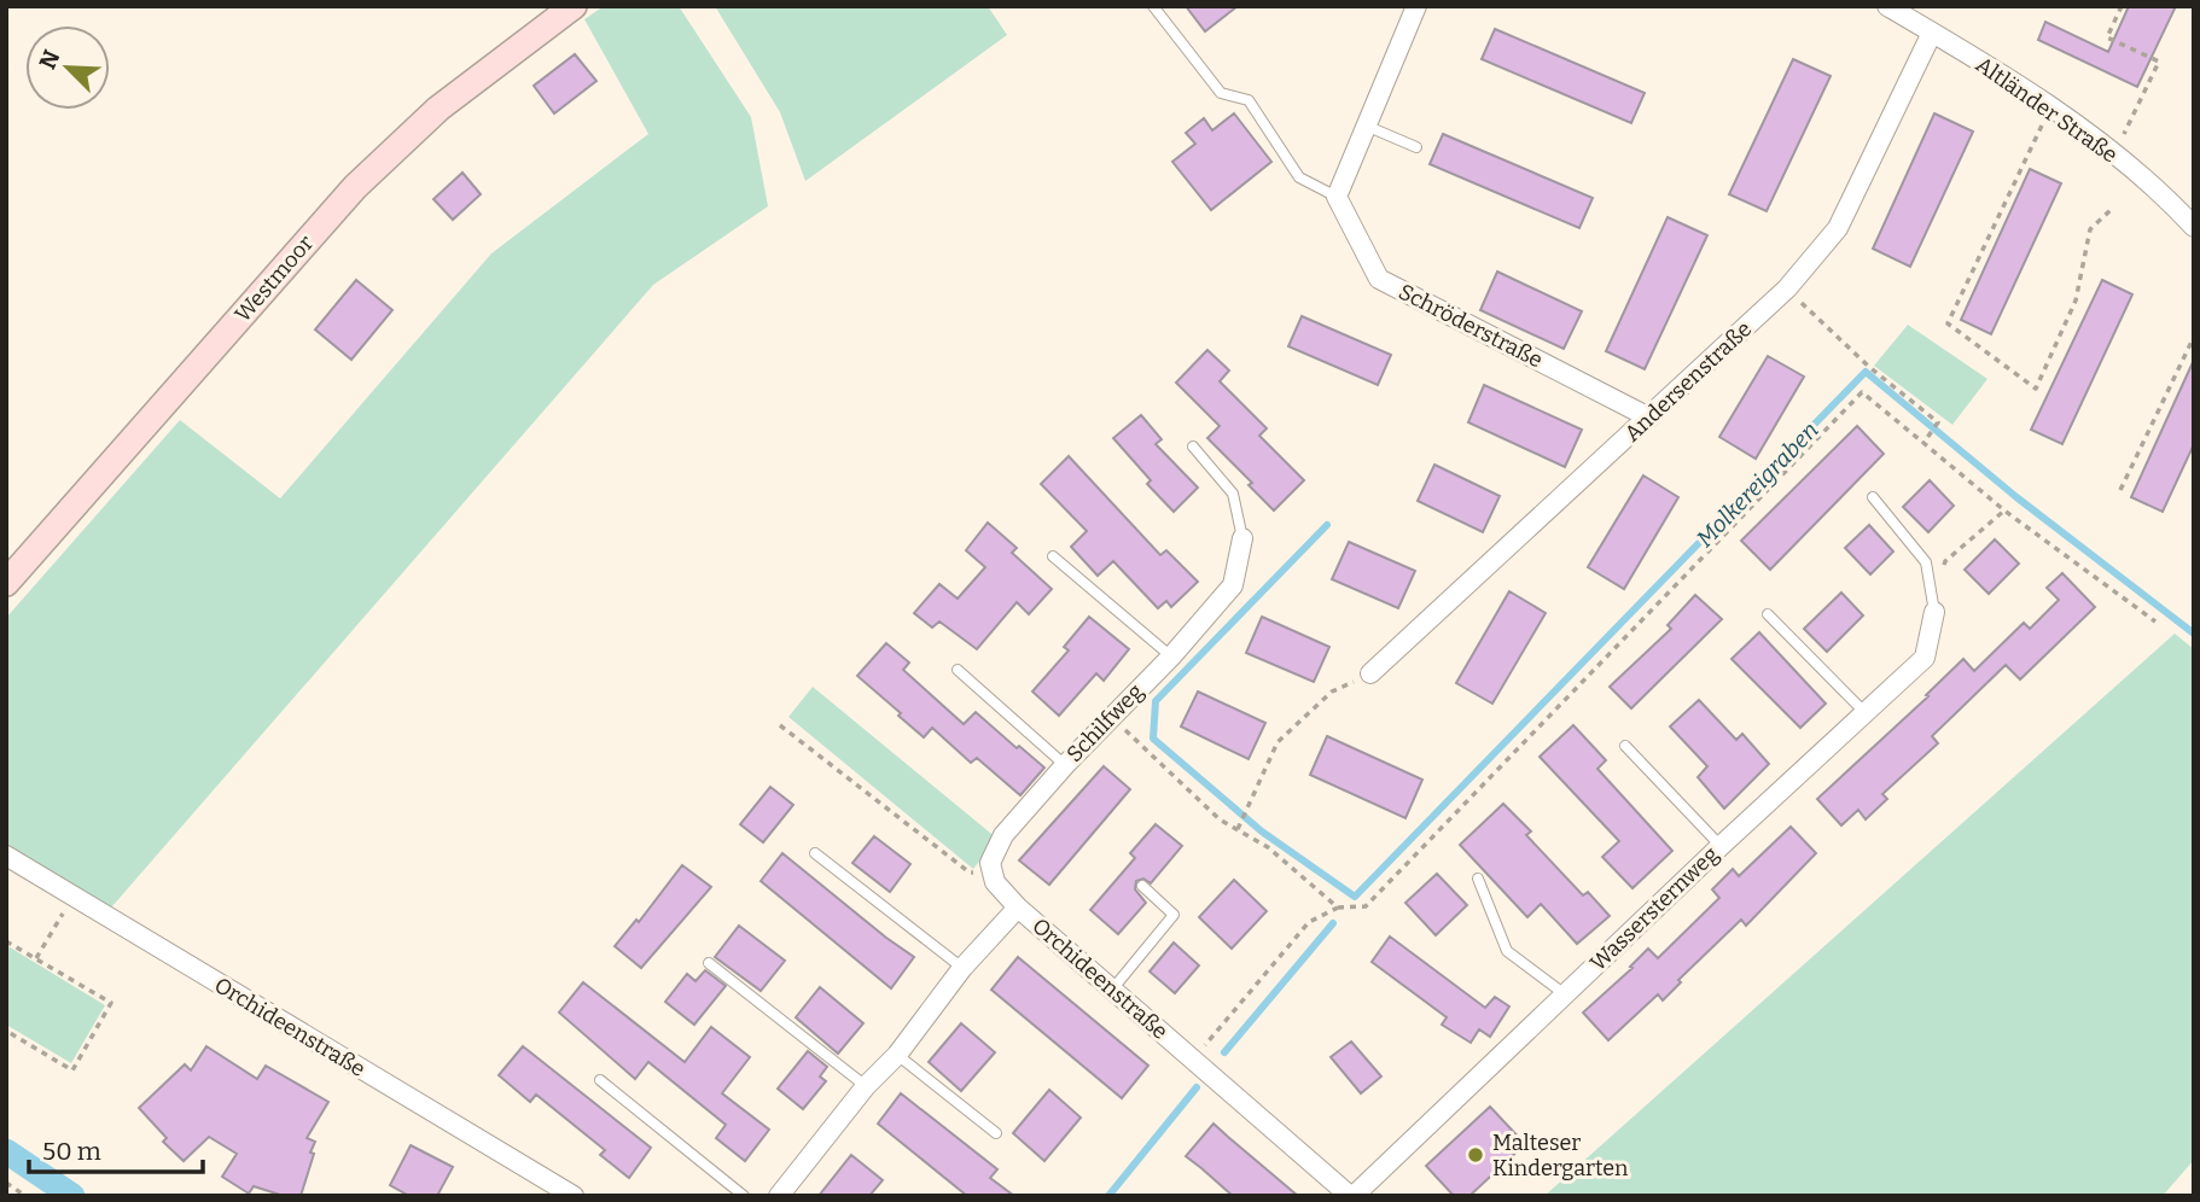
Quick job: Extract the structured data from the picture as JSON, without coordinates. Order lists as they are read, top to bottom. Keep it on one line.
{"streets":{"street":["Altländer Straße","Westmoor","Schröderstraße","Andersenstraße","Schilfweg","Wassersternweg","Orchideenstraße"]},"crossings":[["Altländer Straße","Andersenstraße"],["Schröderstraße","Andersenstraße"],["Wassersternweg","Orchideenstraße"]],"water":["Molkereigraben"],"places":["Malteser Kindergarten"],"scale_bar":"50 m","north":"top left"}
